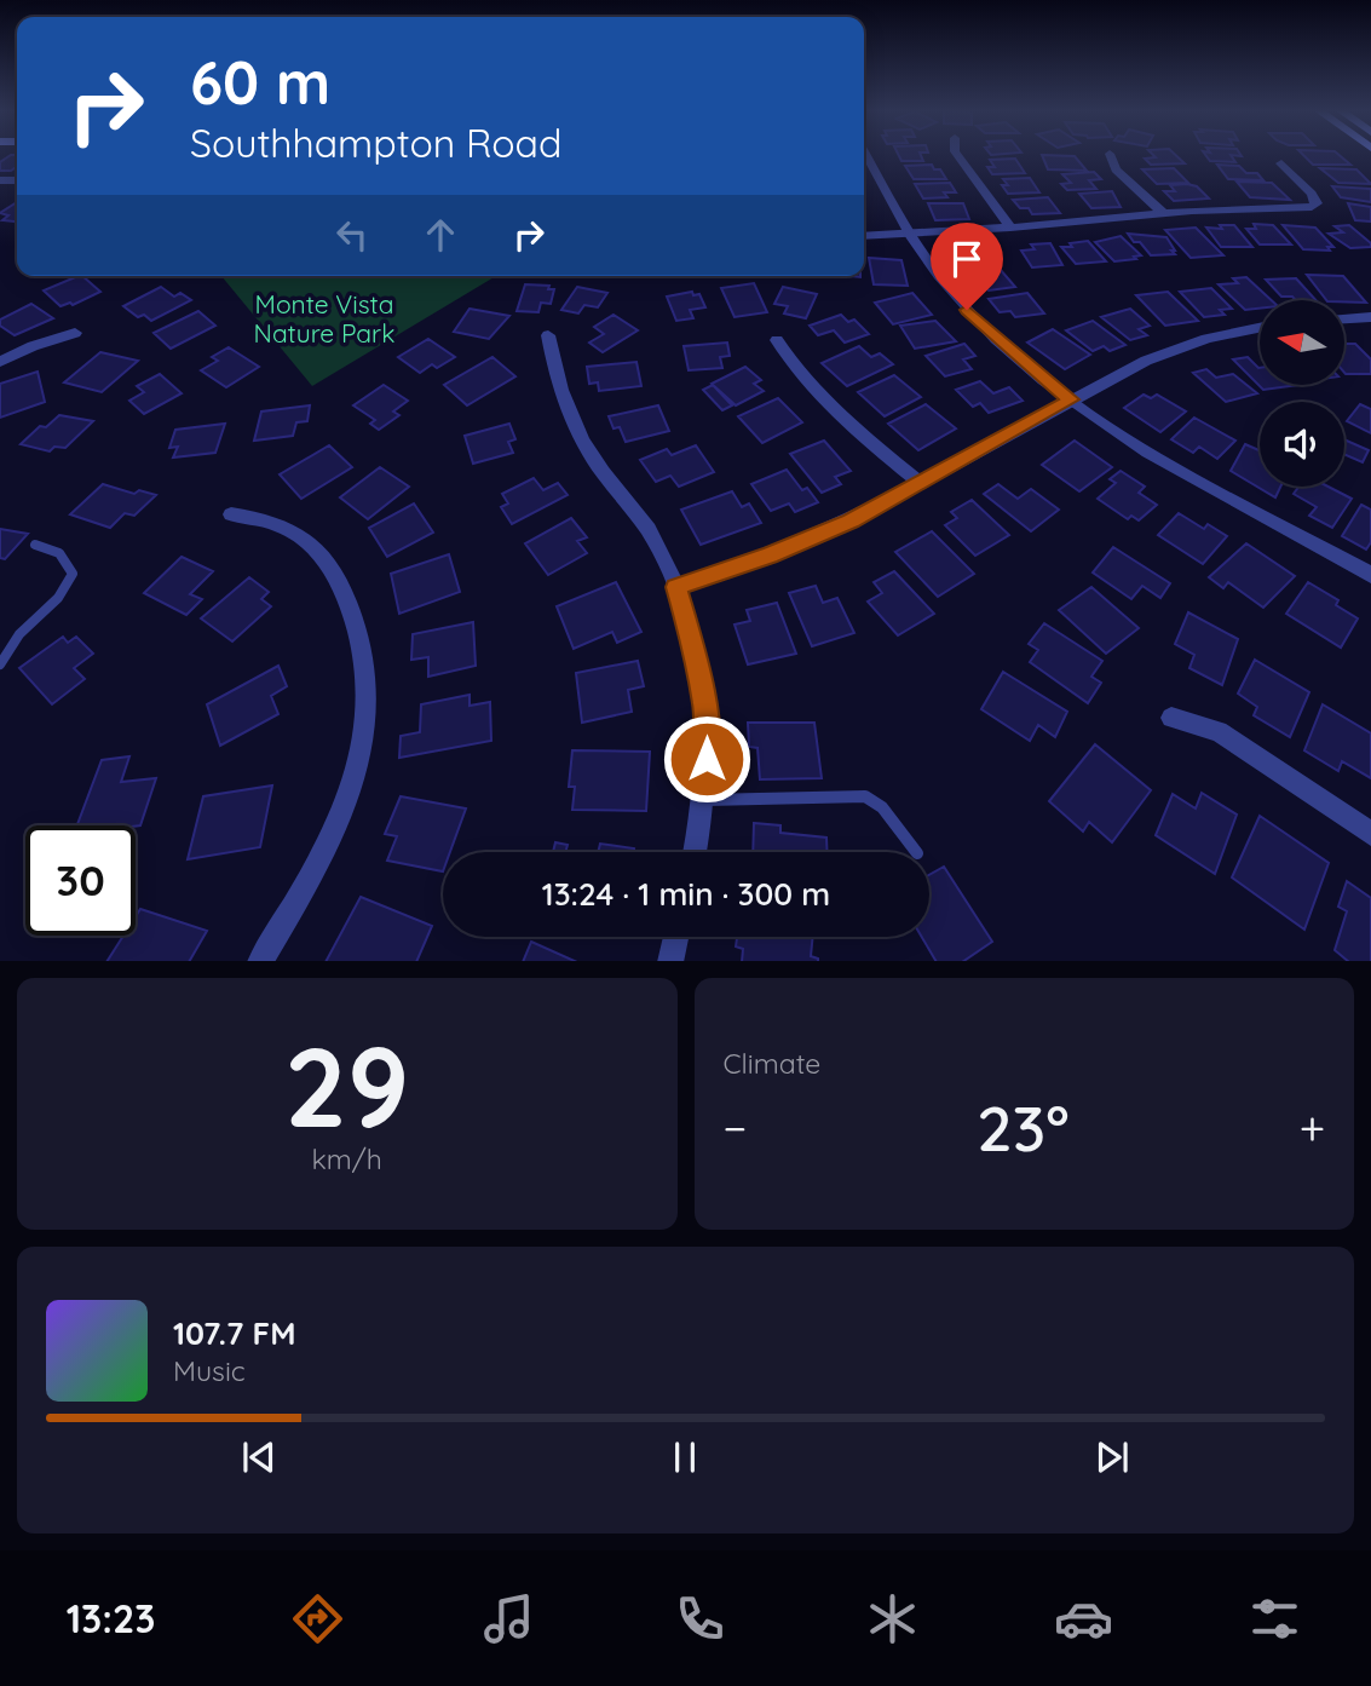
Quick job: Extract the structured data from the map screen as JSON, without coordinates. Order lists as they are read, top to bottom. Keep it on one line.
{"parks":["Monte Vista Nature Park"],"north":"left","page":{"turn":["60 m","Southhampton Road"],"limit":"30","trip":"13:24 · 1 min · 300 m","tile":[["29","km/h"],"Climate"],"heat":["−","23°","+"],"song":["107.7 FM","Music"],"tabs":"13:23"}}
